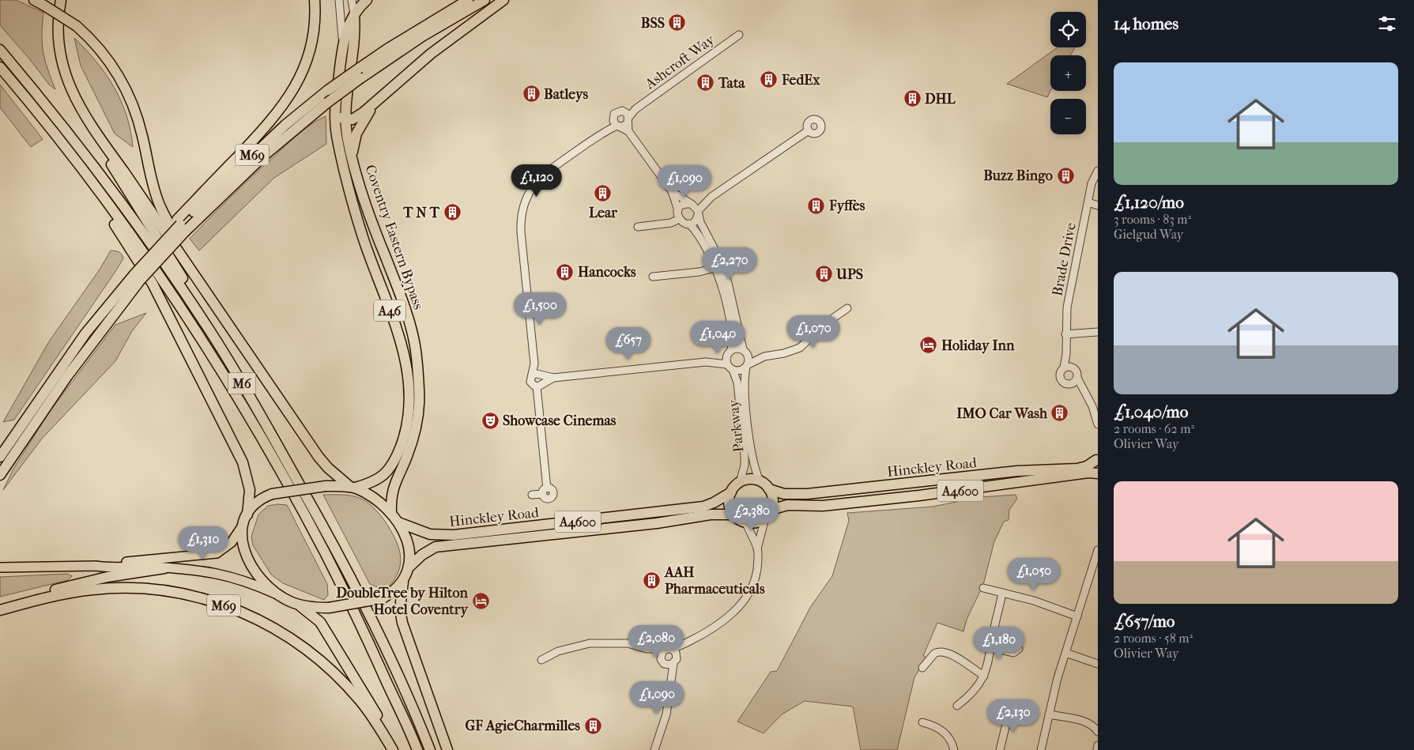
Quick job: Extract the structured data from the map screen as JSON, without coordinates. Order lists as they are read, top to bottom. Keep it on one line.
{"streets":{"highway":["M69","Coventry Eastern Bypass","A46","M6","Hinckley Road","A4600"],"street":["Ashcroft Way","Brade Drive","Parkway"]},"crossings":[["Coventry Eastern Bypass","A46"],["Parkway","Hinckley Road"],["Hinckley Road","A4600"]],"places":{"building":["BSS","FedEx","Tata","Batleys","DHL","Buzz Bingo","Lear","Fyffes","T N T","Hancocks","UPS","IMO Car Wash","AAH Pharmaceuticals","GF AgieCharmilles"],"hotel":["Holiday Inn","DoubleTree by Hilton Hotel Coventry"],"theatre":["Showcase Cinemas"]},"page":{"heading":"14 homes","map_buttons":["+","−"],"list":[{"name":"£1,120/mo","note":"3 rooms · 83 m² · Gielgud Way"},{"name":"£1,040/mo","note":"2 rooms · 62 m² · Olivier Way"},{"name":"£657/mo","note":"2 rooms · 58 m² · Olivier Way"}],"price":["£1,120","£1,090","£2,270","£1,500","£1,070","£1,040","£657","£2,380","£1,310","£1,050","£2,080","£1,180","£1,090","£2,130"]}}
